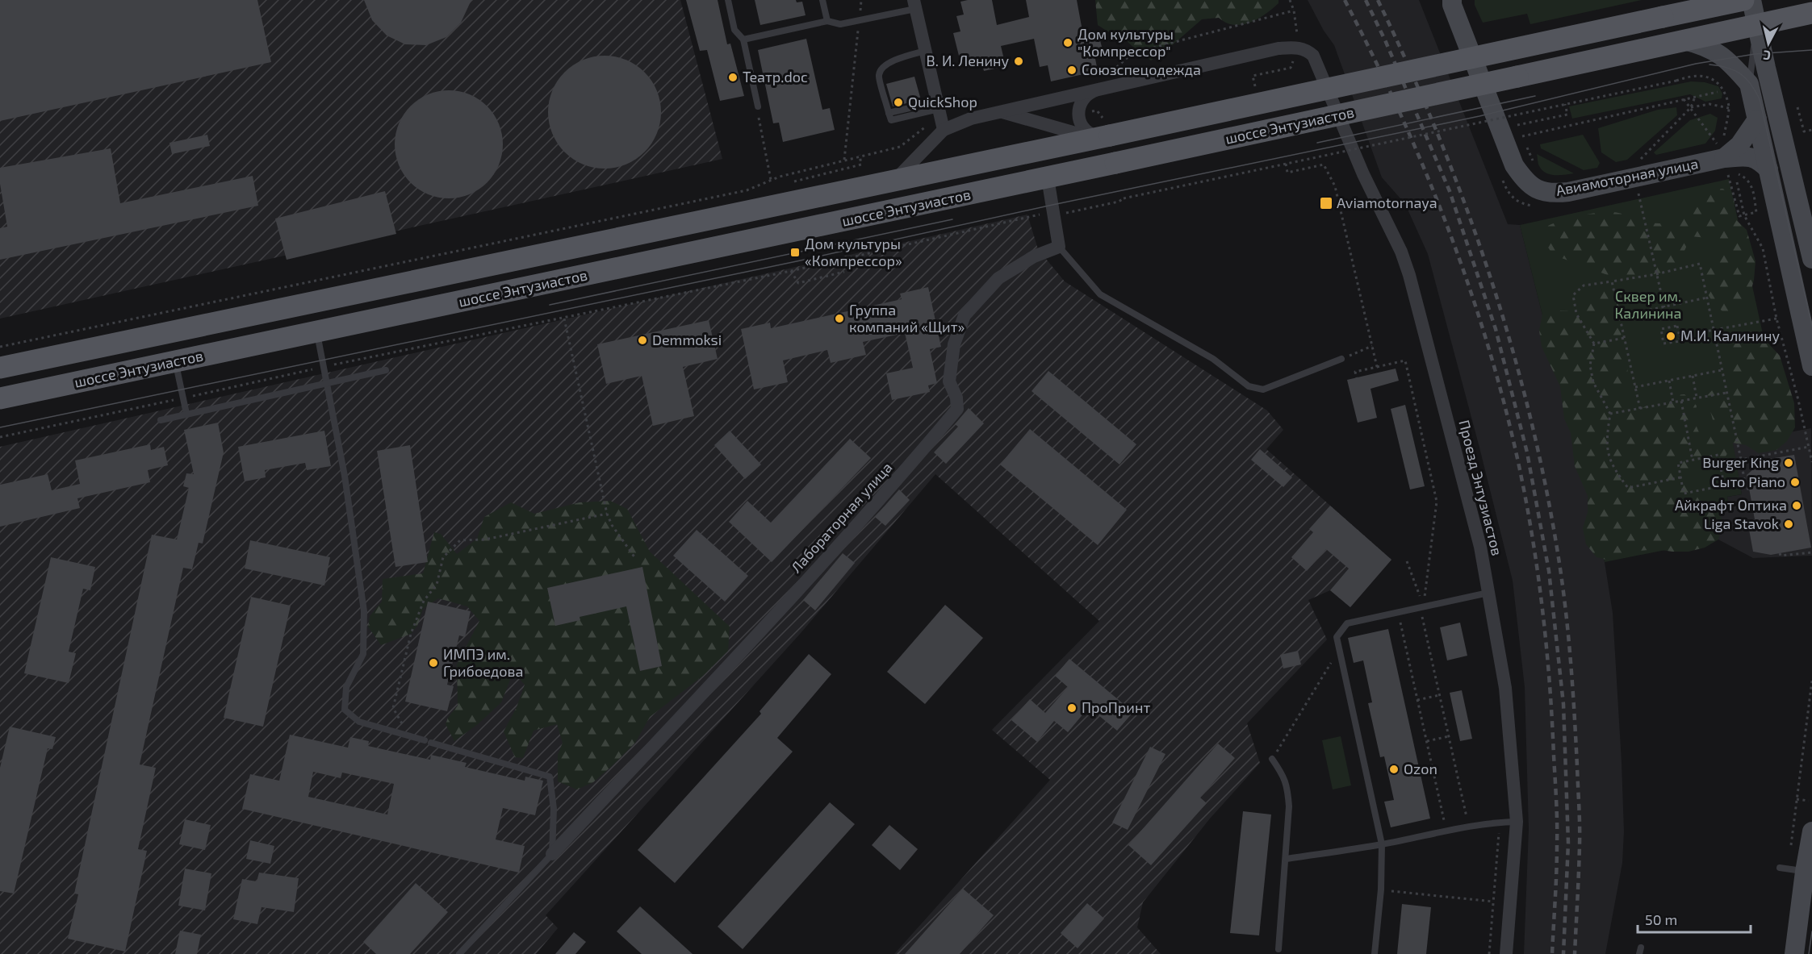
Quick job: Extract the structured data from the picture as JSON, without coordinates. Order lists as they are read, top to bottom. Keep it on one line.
{"streets":{"main road":["шоссе Энтузиастов","Авиамоторная улица"],"street":["Проезд Энтузиастов","Лабораторная улица"]},"parks":["Сквер им. Калинина"],"places":{"other":["Дом культуры \"Компрессор\"","В. И. Ленину","Союзспецодежда","Театр.doc","QuickShop","Группа компаний «Щит»","М.И. Калинину","Demmoksi","Burger King","Сыто Piano","Айкрафт Оптика","Liga Stavok","ИМПЭ им. Грибоедова","ПроПринт","Ozon"],"transit":["Aviamotornaya","Дом культуры «Компрессор»"]},"scale_bar":"50 m","north":"bottom"}
